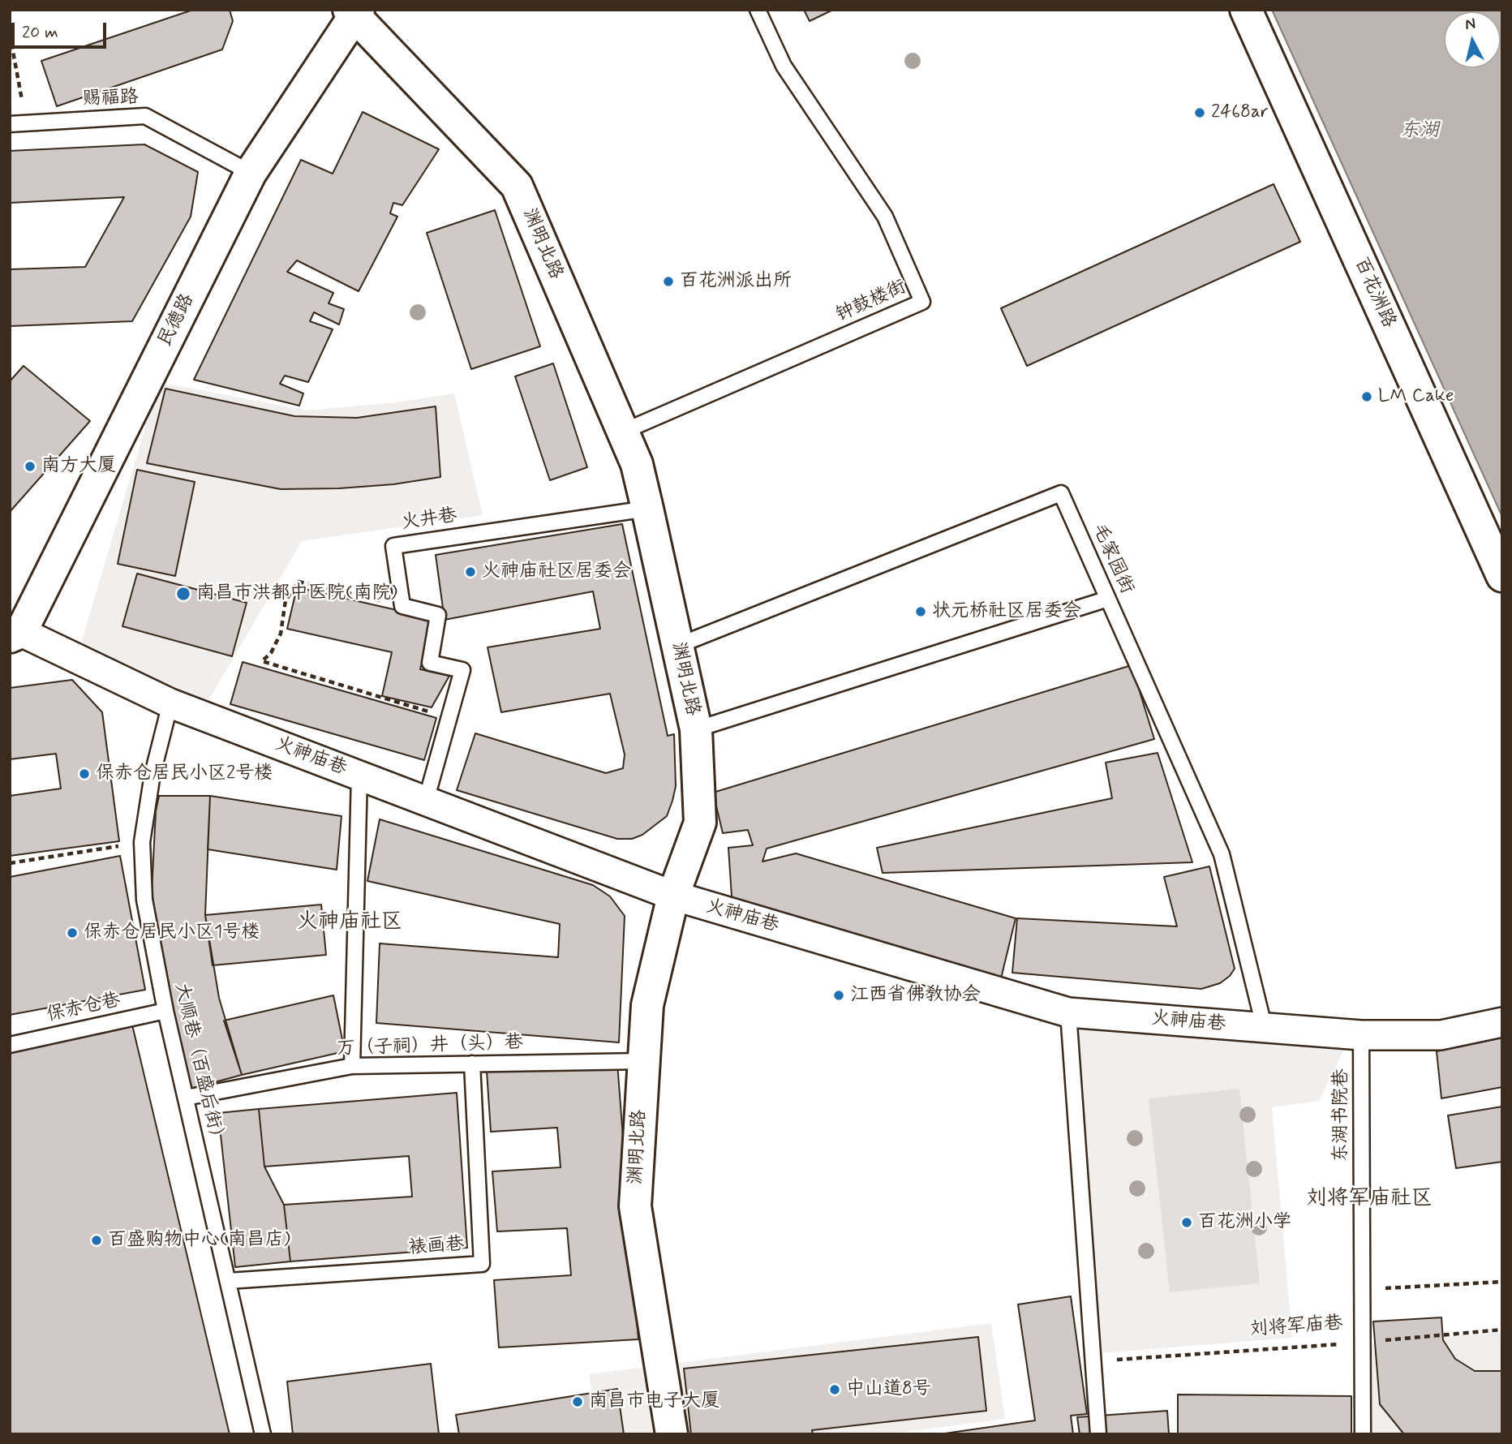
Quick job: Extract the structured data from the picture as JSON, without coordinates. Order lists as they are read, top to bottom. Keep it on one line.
{"streets":{"street":["渊明北路","百花洲路","民德路","火神庙巷"],"lane":["赐福路","钟鼓楼街","火井巷","毛家园街","保赤仓巷","万（子祠）井（头）巷","大顺巷（百盛后街）","东湖书院巷","裱画巷"],"path":["刘将军庙巷"]},"crossings":[["赐福路","民德路"],["渊明北路","钟鼓楼街"],["渊明北路","民德路"],["渊明北路","火井巷"],["渊明北路","毛家园街"],["渊明北路","火神庙巷"],["渊明北路","万（子祠）井（头）巷"],["民德路","火神庙巷"],["毛家园街","火神庙巷"],["火神庙巷","大顺巷（百盛后街）"],["火神庙巷","东湖书院巷"],["保赤仓巷","大顺巷（百盛后街）"],["万（子祠）井（头）巷","大顺巷（百盛后街）"],["万（子祠）井（头）巷","裱画巷"],["大顺巷（百盛后街）","裱画巷"],["东湖书院巷","刘将军庙巷"]],"districts":["火神庙社区","刘将军庙社区"],"water":["东湖"],"places":["2468ar","百花洲派出所","LM Cake","南方大厦","火神庙社区居委会","南昌市洪都中医院(南院)","状元桥社区居委会","保赤仓居民小区2号楼","保赤仓居民小区1号楼","江西省佛教协会","百花洲小学","百盛购物中心(南昌店)","中山道8号","南昌市电子大厦"],"scale_bar":"20 m","north":"top"}
